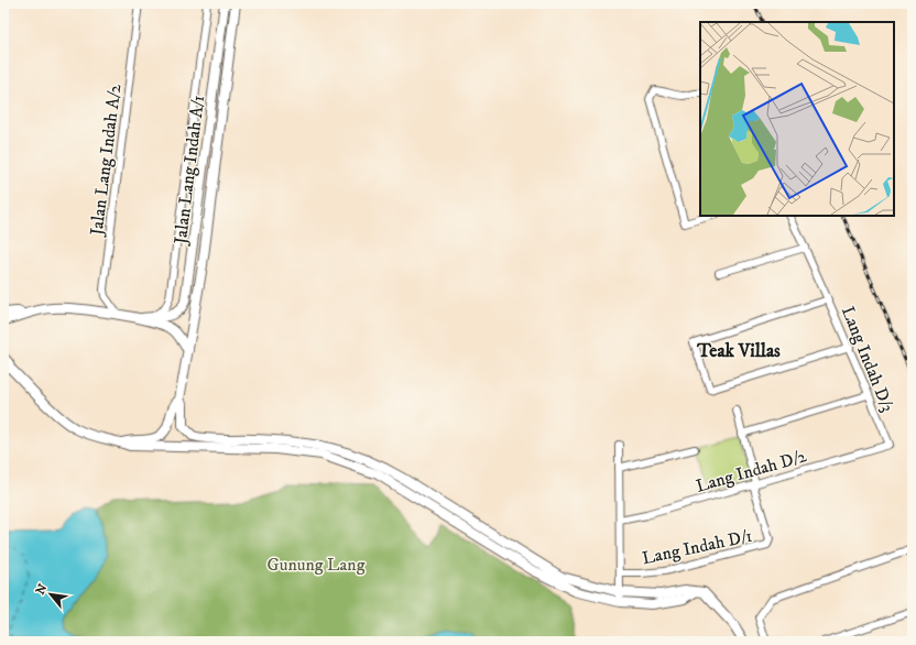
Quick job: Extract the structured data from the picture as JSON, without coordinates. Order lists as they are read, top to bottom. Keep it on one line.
{"streets":{"street":["Jalan Lang Indah A/2","Jalan Lang Indah A/1","Lang Indah D/3","Lang Indah D/2","Lang Indah D/1"]},"crossings":[["Lang Indah D/3","Lang Indah D/2"],["Lang Indah D/2","Lang Indah D/1"]],"districts":["Teak Villas"],"parks":["Gunung Lang"],"north":"top left"}
